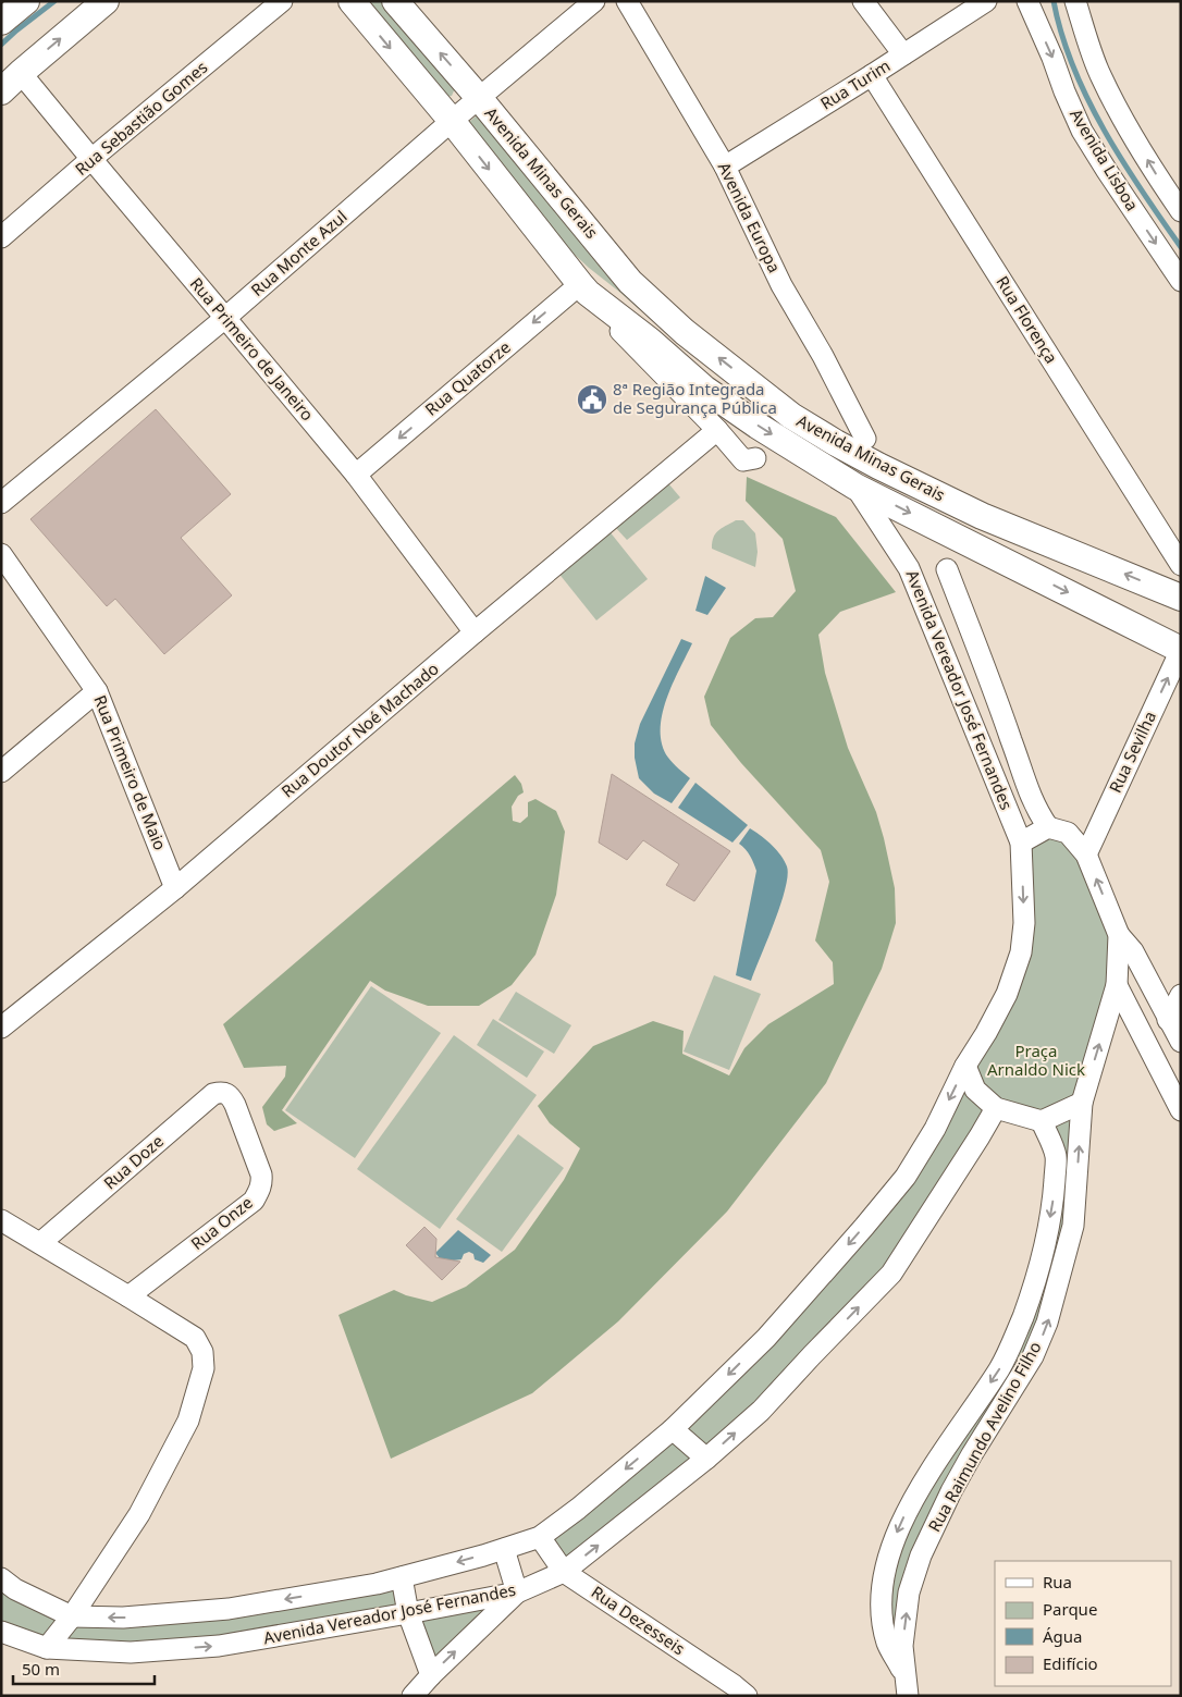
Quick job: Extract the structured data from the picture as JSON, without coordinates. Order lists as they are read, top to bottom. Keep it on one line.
{"streets":{"main road":["Avenida Minas Gerais"],"street":["Rua Turim","Rua Sebastião Gomes","Avenida Lisboa","Avenida Europa","Rua Monte Azul","Rua Florença","Rua Primeiro de Janeiro","Rua Quatorze","Avenida Vereador José Fernandes","Rua Doutor Noé Machado","Rua Sevilha","Rua Primeiro de Maio","Rua Doze","Rua Onze","Rua Raimundo Avelino Filho","Rua Dezesseis"]},"crossings":[["Rua Turim","Avenida Europa"],["Rua Turim","Rua Florença"],["Rua Sebastião Gomes","Rua Primeiro de Janeiro"],["Avenida Minas Gerais","Rua Monte Azul"],["Avenida Minas Gerais","Rua Quatorze"],["Avenida Minas Gerais","Avenida Vereador José Fernandes"],["Avenida Minas Gerais","Rua Doutor Noé Machado"],["Avenida Minas Gerais","Rua Sevilha"],["Rua Monte Azul","Rua Primeiro de Janeiro"],["Rua Primeiro de Janeiro","Rua Quatorze"],["Rua Primeiro de Janeiro","Rua Doutor Noé Machado"],["Avenida Vereador José Fernandes","Rua Dezesseis"],["Rua Doutor Noé Machado","Rua Primeiro de Maio"],["Rua Doze","Rua Onze"]],"one_way":["Rua Quatorze","Rua Sevilha"],"parks":["Praça Arnaldo Nick"],"places":{"public building":["8ª Região Integrada de Segurança Pública"]},"legend":["Rua","Parque","Água","Edifício"],"scale_bar":"50 m"}
